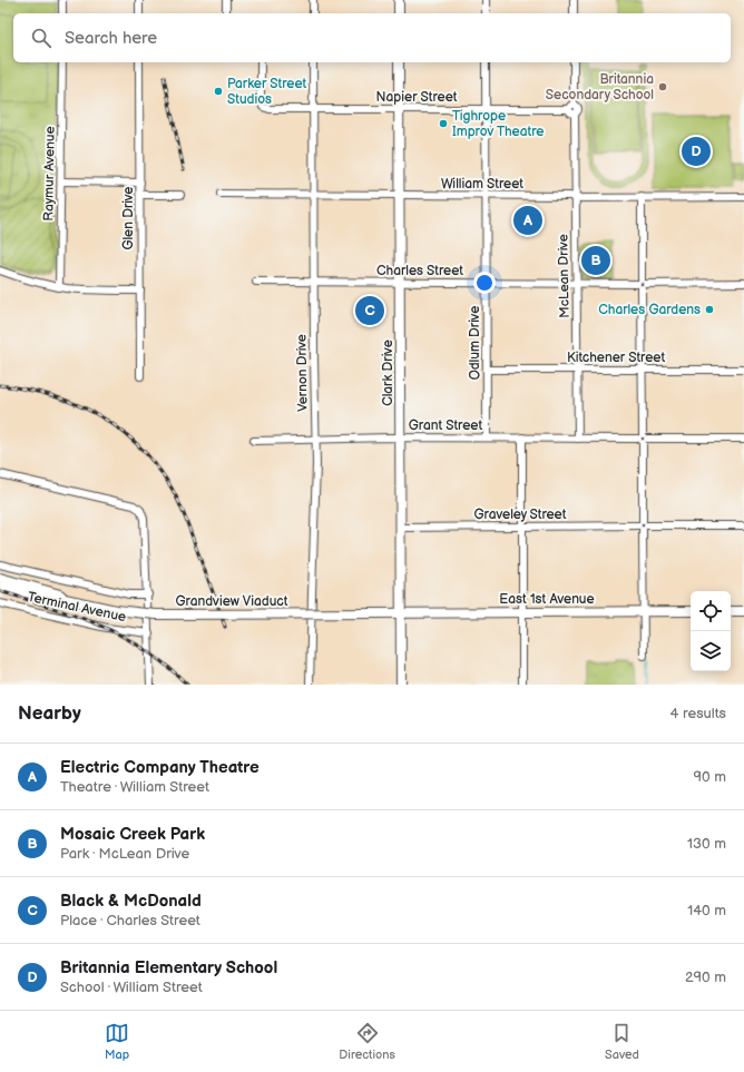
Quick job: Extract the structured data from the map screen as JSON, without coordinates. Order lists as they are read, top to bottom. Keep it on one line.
{"streets":{"main road":["Clark Drive","East 1st Avenue","Grandview Viaduct","Terminal Avenue"],"street":["Napier Street","Raymur Avenue","William Street","Glen Drive","Charles Street","McLean Drive","Odlum Drive","Kitchener Street","Vernon Drive","Grant Street","Graveley Street"]},"crossings":[["Napier Street","McLean Drive"],["Napier Street","Odlum Drive"],["Napier Street","Vernon Drive"],["Napier Street","Clark Drive"],["William Street","McLean Drive"],["William Street","Odlum Drive"],["William Street","Vernon Drive"],["William Street","Clark Drive"],["Charles Street","McLean Drive"],["Charles Street","Odlum Drive"],["Charles Street","Vernon Drive"],["Charles Street","Clark Drive"],["McLean Drive","Kitchener Street"],["McLean Drive","Grant Street"],["Odlum Drive","Kitchener Street"],["Odlum Drive","Grant Street"],["Vernon Drive","Grant Street"],["Clark Drive","Grant Street"],["Clark Drive","Graveley Street"],["Clark Drive","East 1st Avenue"],["Clark Drive","Grandview Viaduct"],["East 1st Avenue","Grandview Viaduct"],["Grandview Viaduct","Terminal Avenue"]],"places":["Britannia Secondary School","Parker Street Studios","Tighrope Improv Theatre","Charles Gardens"],"page":{"search":"Search here","pins":["D","A","B","C"],"heading":["Nearby","4 results"],"list":[{"mark":"A","name":"Electric Company Theatre","note":"Theatre · William Street","value":"90 m"},{"mark":"B","name":"Mosaic Creek Park","note":"Park · McLean Drive","value":"130 m"},{"mark":"C","name":"Black & McDonald","note":"Place · Charles Street","value":"140 m"},{"mark":"D","name":"Britannia Elementary School","note":"School · William Street","value":"290 m"}],"nav":["Map","Directions","Saved"]}}
